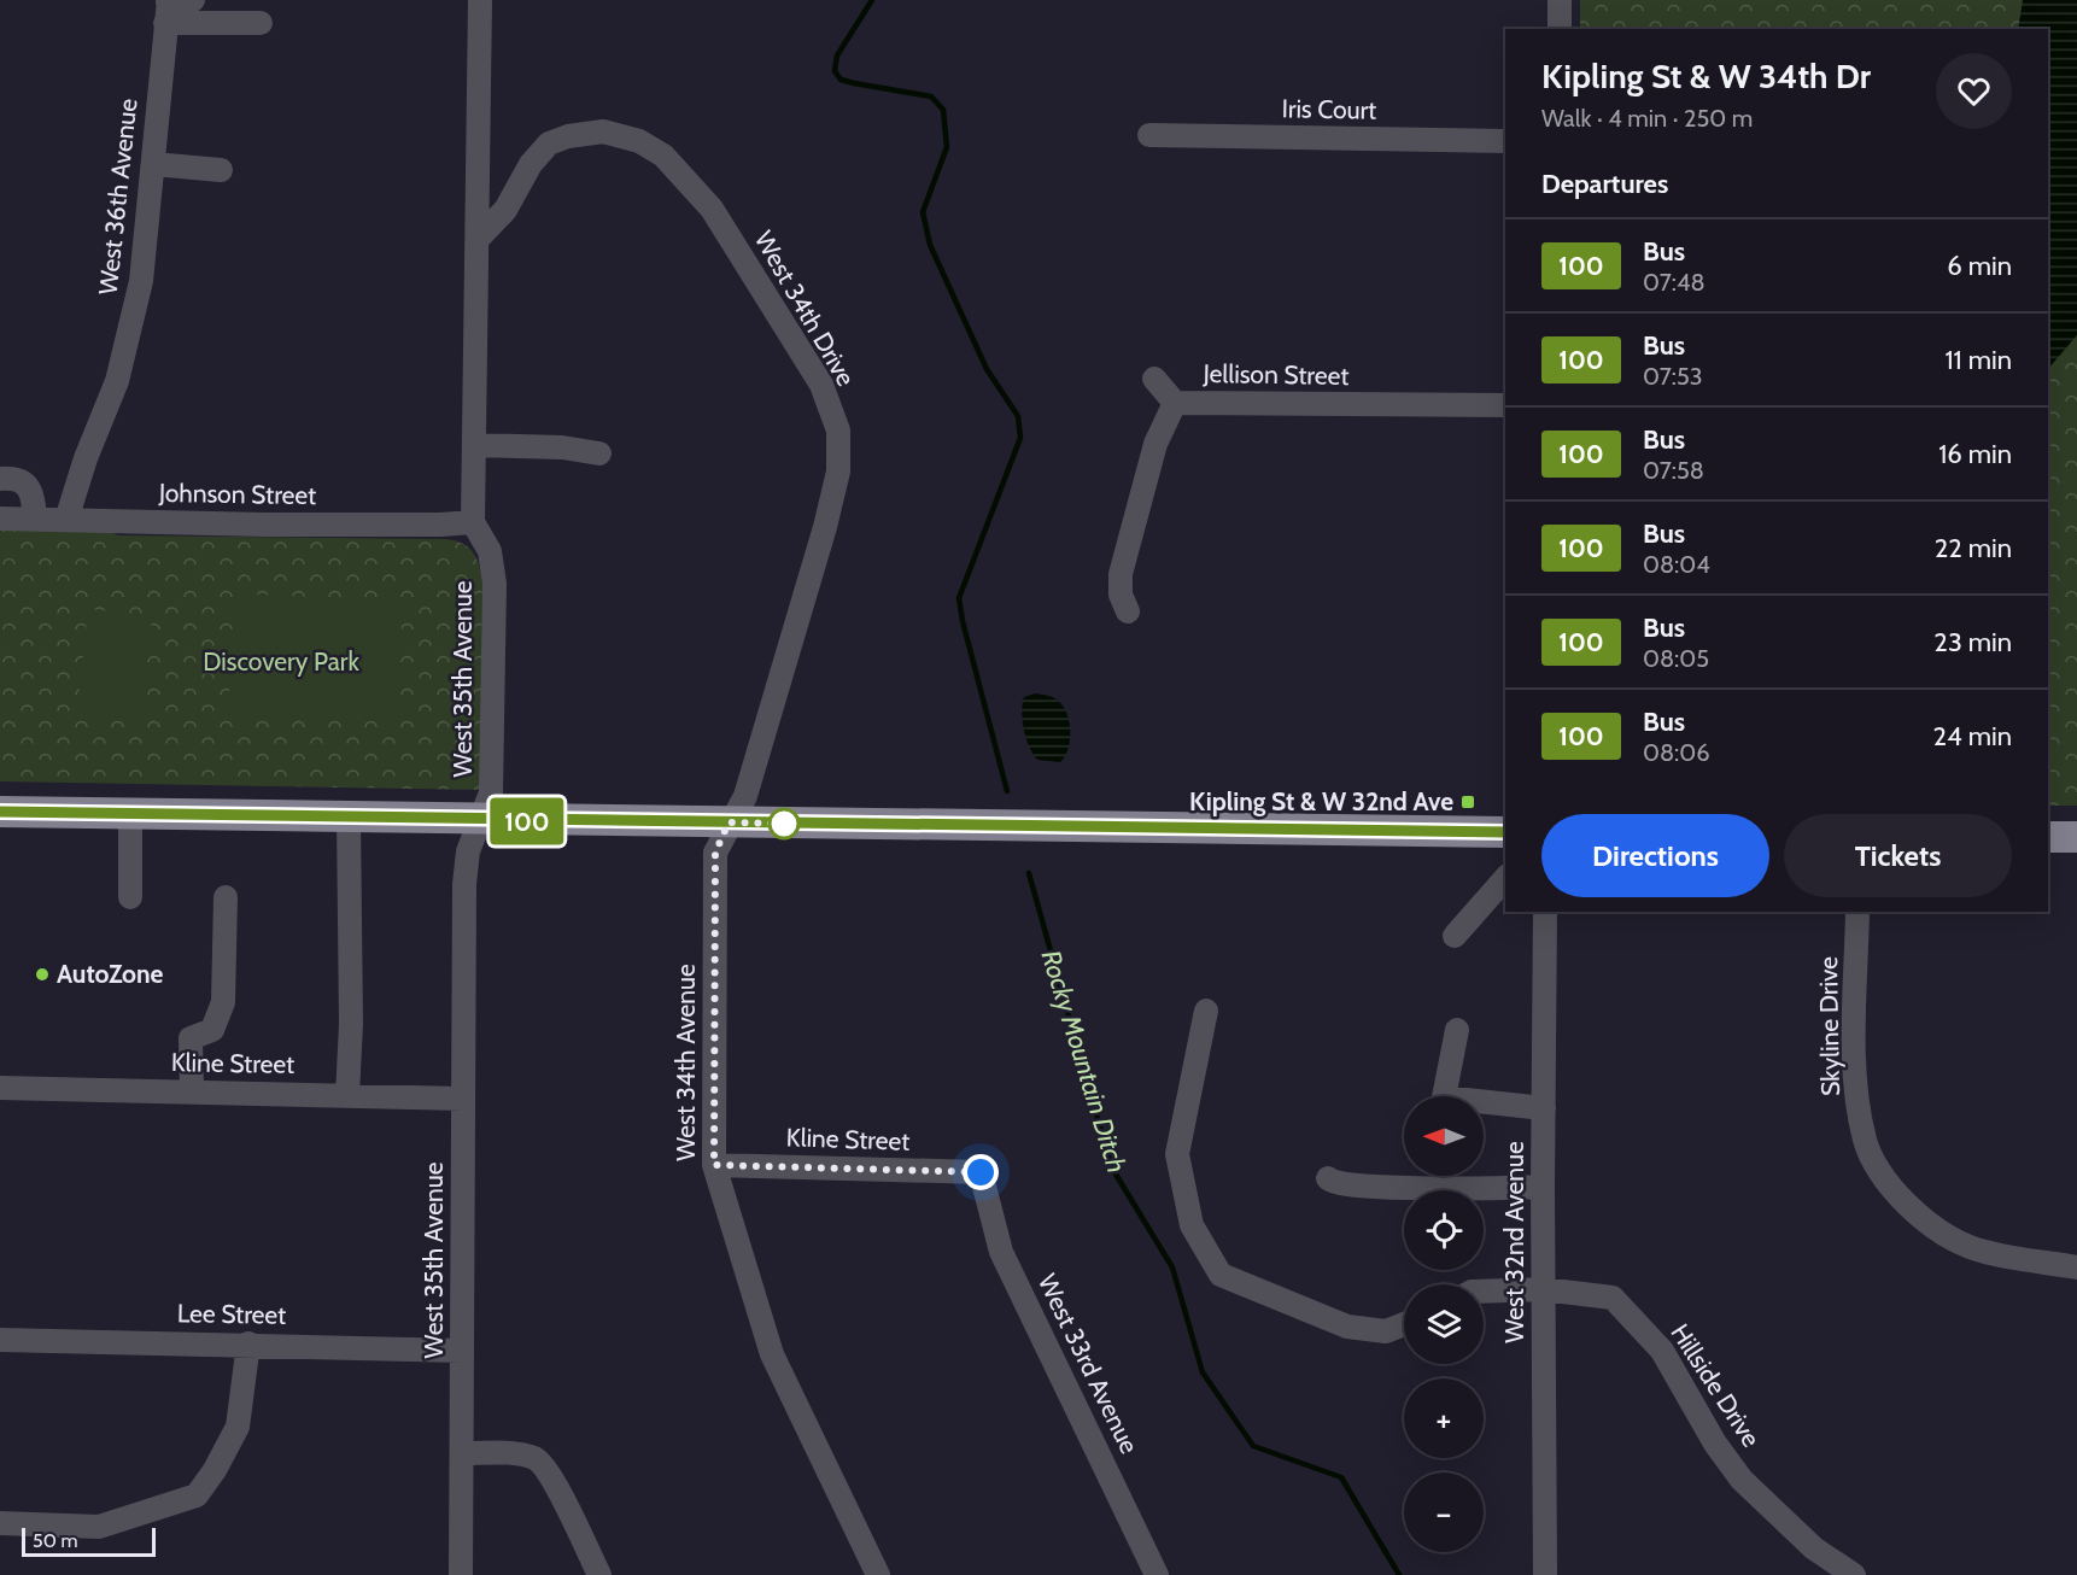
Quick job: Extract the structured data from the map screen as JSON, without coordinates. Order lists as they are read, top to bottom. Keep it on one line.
{"streets":{"street":["Iris Court","West 36th Avenue","West 34th Drive","Jellison Street","Johnson Street","West 35th Avenue","Skyline Drive","West 34th Avenue","Kline Street","West 32nd Avenue","Lee Street","West 33rd Avenue","Hillside Drive"]},"crossings":[["West 36th Avenue","Johnson Street"],["West 34th Drive","West 35th Avenue"],["West 34th Drive","West 34th Avenue"],["Johnson Street","West 35th Avenue"],["West 35th Avenue","Kline Street"],["West 35th Avenue","Lee Street"],["West 34th Avenue","Kline Street"],["Kline Street","West 33rd Avenue"],["West 32nd Avenue","Hillside Drive"]],"water":["Rocky Mountain Ditch"],"parks":["Discovery Park"],"places":{"transit":["Kipling St & W 32nd Ave"],"other":["AutoZone"]},"lines":["bus line 100"],"scale_bar":"50 m","north":"left","page":{"on_map":"100","heading":[["Kipling St & W 34th Dr","Walk · 4 min · 250 m"],"Departures"],"list":[{"mark":"100","name":"Bus","note":"07:48","value":"6 min"},{"mark":"100","name":"Bus","note":"07:53","value":"11 min"},{"mark":"100","name":"Bus","note":"07:58","value":"16 min"},{"mark":"100","name":"Bus","note":"08:04","value":"22 min"},{"mark":"100","name":"Bus","note":"08:05","value":"23 min"},{"mark":"100","name":"Bus","note":"08:06","value":"24 min"}],"buttons":["Directions","Tickets"],"map_buttons":["+","−"],"scale":"50 m"}}
